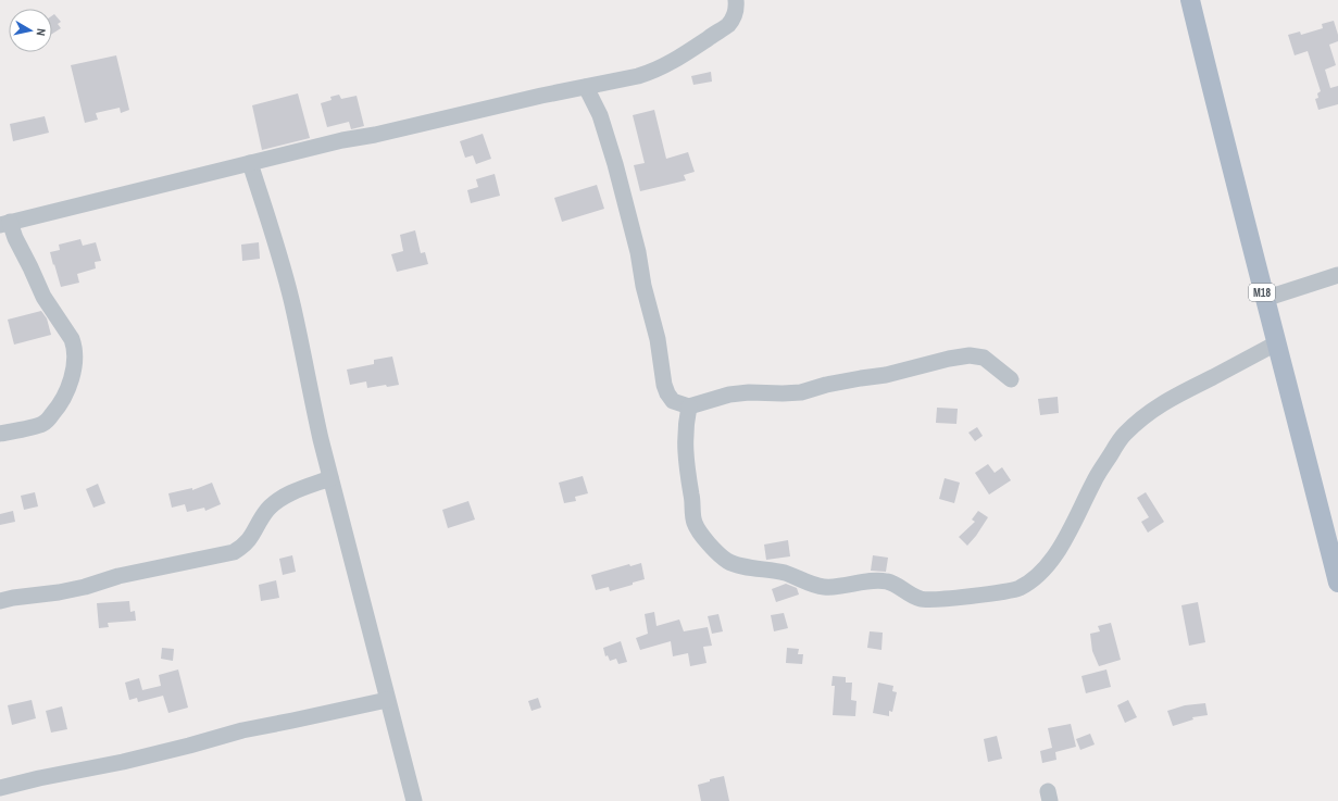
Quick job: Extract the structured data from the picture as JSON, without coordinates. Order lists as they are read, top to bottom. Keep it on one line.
{"streets":{"main road":["M18"]},"north":"right"}
